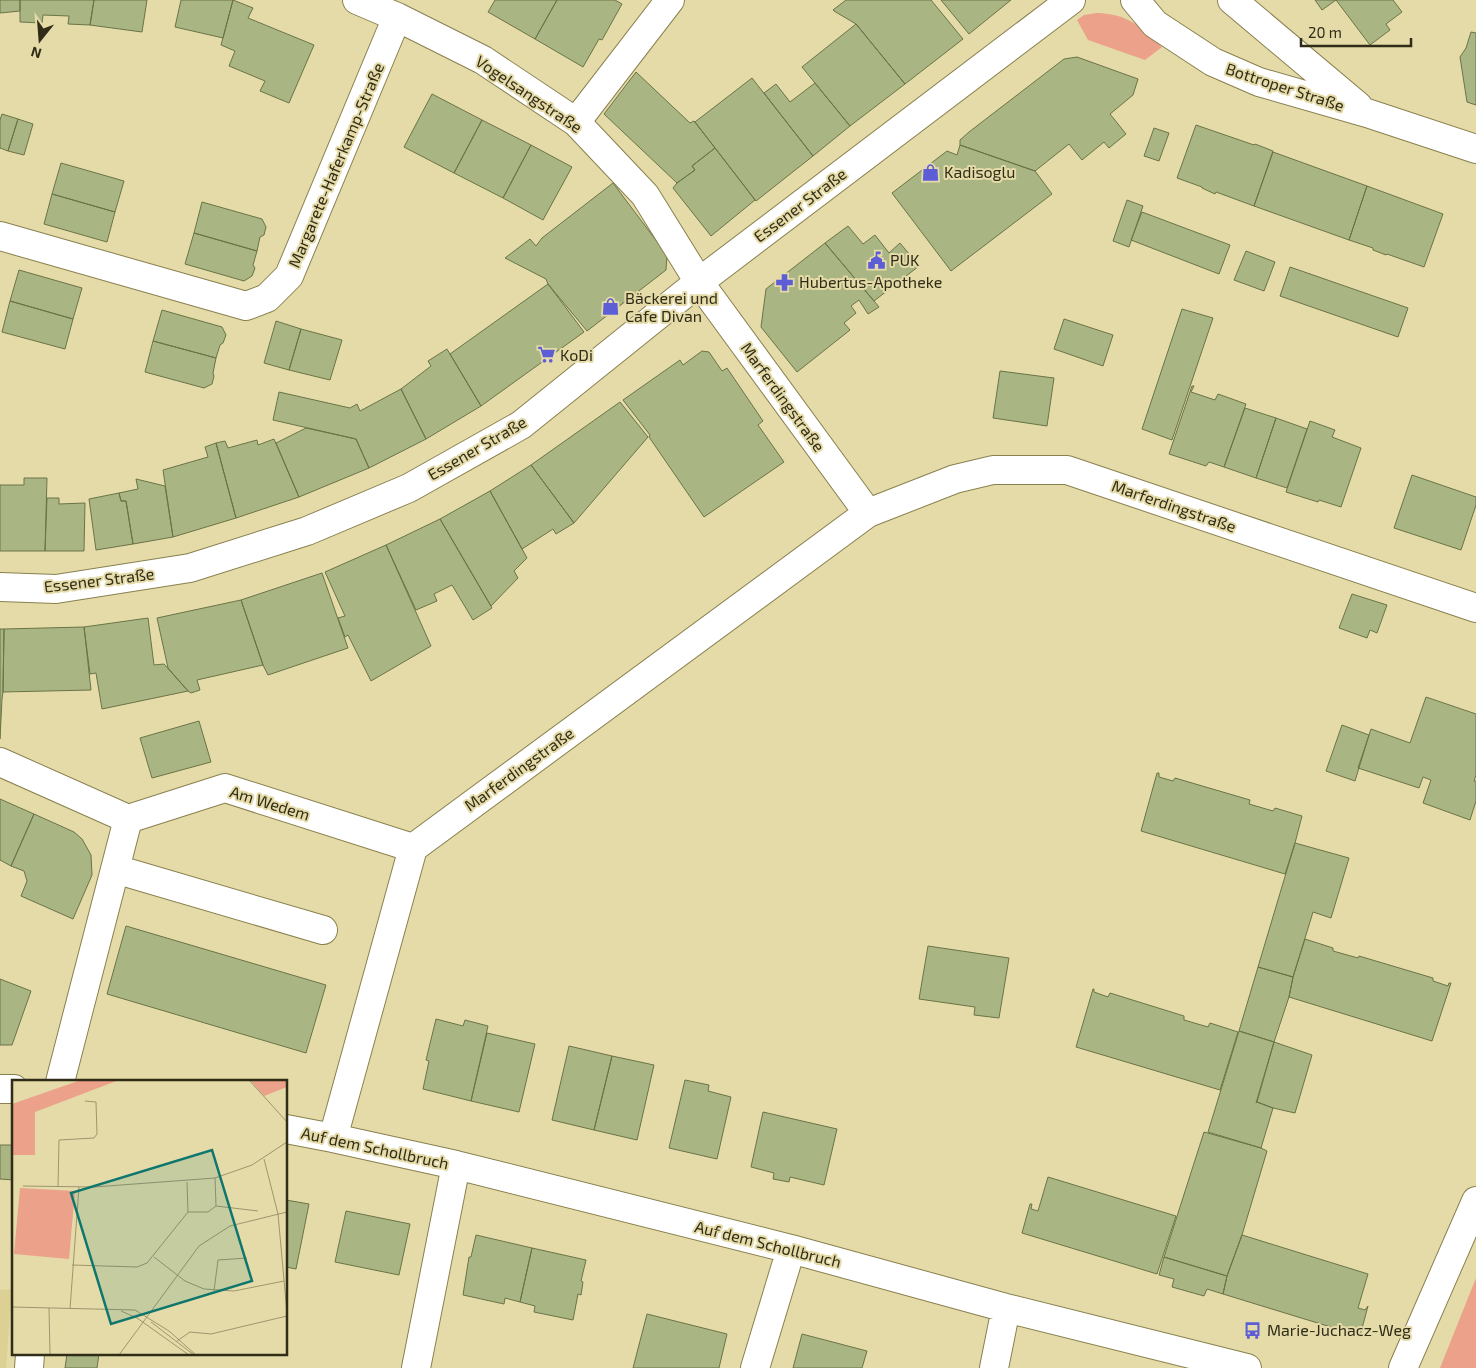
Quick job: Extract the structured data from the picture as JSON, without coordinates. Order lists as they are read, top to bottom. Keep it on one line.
{"streets":{"street":["Bottroper Straße","Vogelsangstraße","Margarete-Haferkamp-Straße","Essener Straße","Marferdingstraße","Am Wedem","Auf dem Schollbruch"]},"crossings":[["Vogelsangstraße","Margarete-Haferkamp-Straße"],["Vogelsangstraße","Essener Straße"],["Vogelsangstraße","Marferdingstraße"],["Essener Straße","Marferdingstraße"],["Marferdingstraße","Am Wedem"]],"places":{"shop":["Kadisoglu","Bäckerei und Cafe Divan"],"public building":["PUK"],"pharmacy":["Hubertus-Apotheke"],"supermarket":["KoDi"],"bus stop":["Marie-Juchacz-Weg"]},"scale_bar":"20 m","north":"bottom"}
